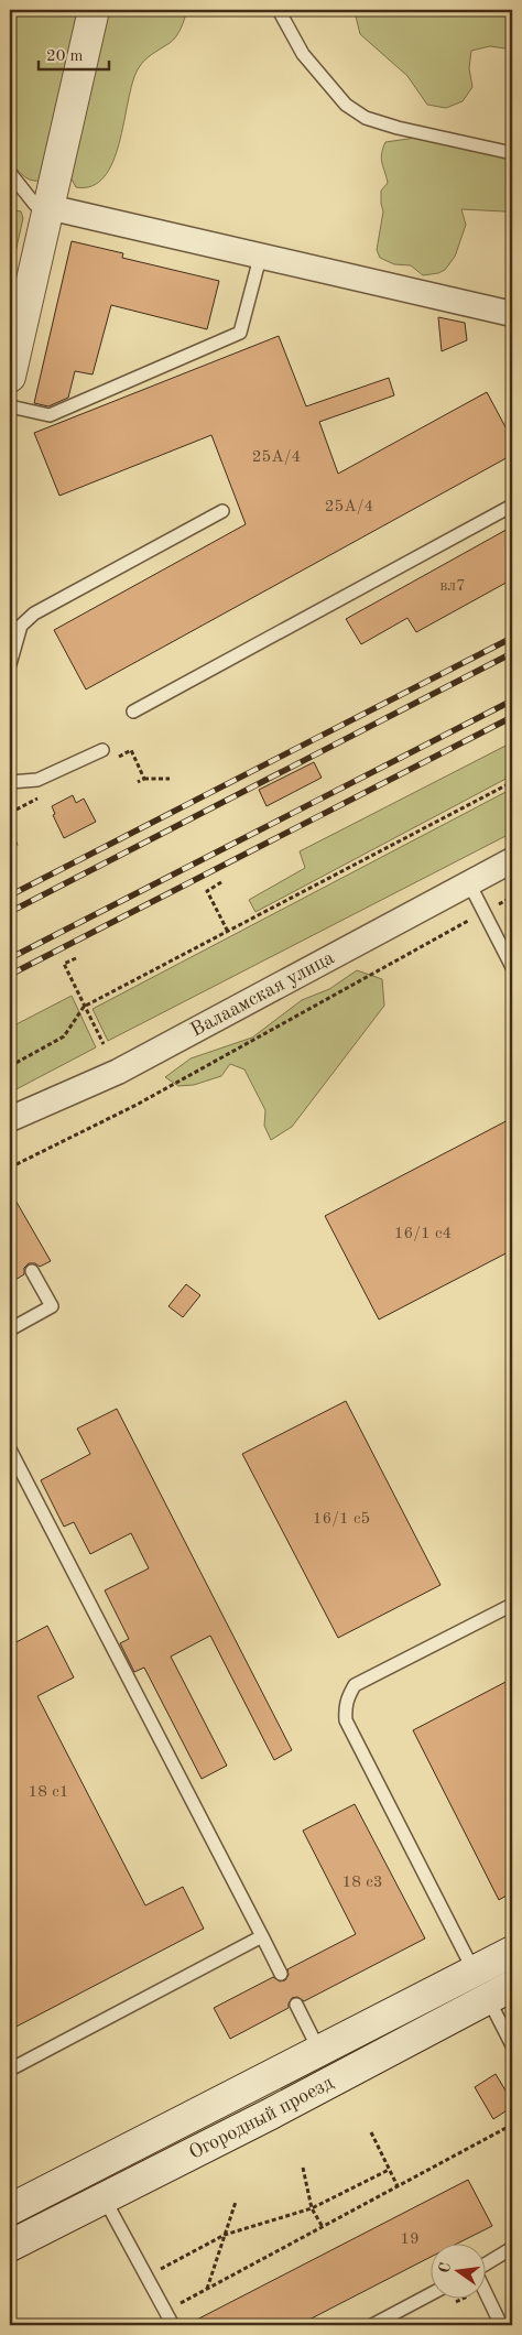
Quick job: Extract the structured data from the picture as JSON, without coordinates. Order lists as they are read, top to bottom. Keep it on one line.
{"streets":{"main road":["Огородный проезд"],"street":["Валаамская улица"]},"house_numbers":["25А/4","25А/4","вл7","16/1 с4","16/1 с5","18 с1","18 с3","19"],"scale_bar":"20 m","north":"left"}
